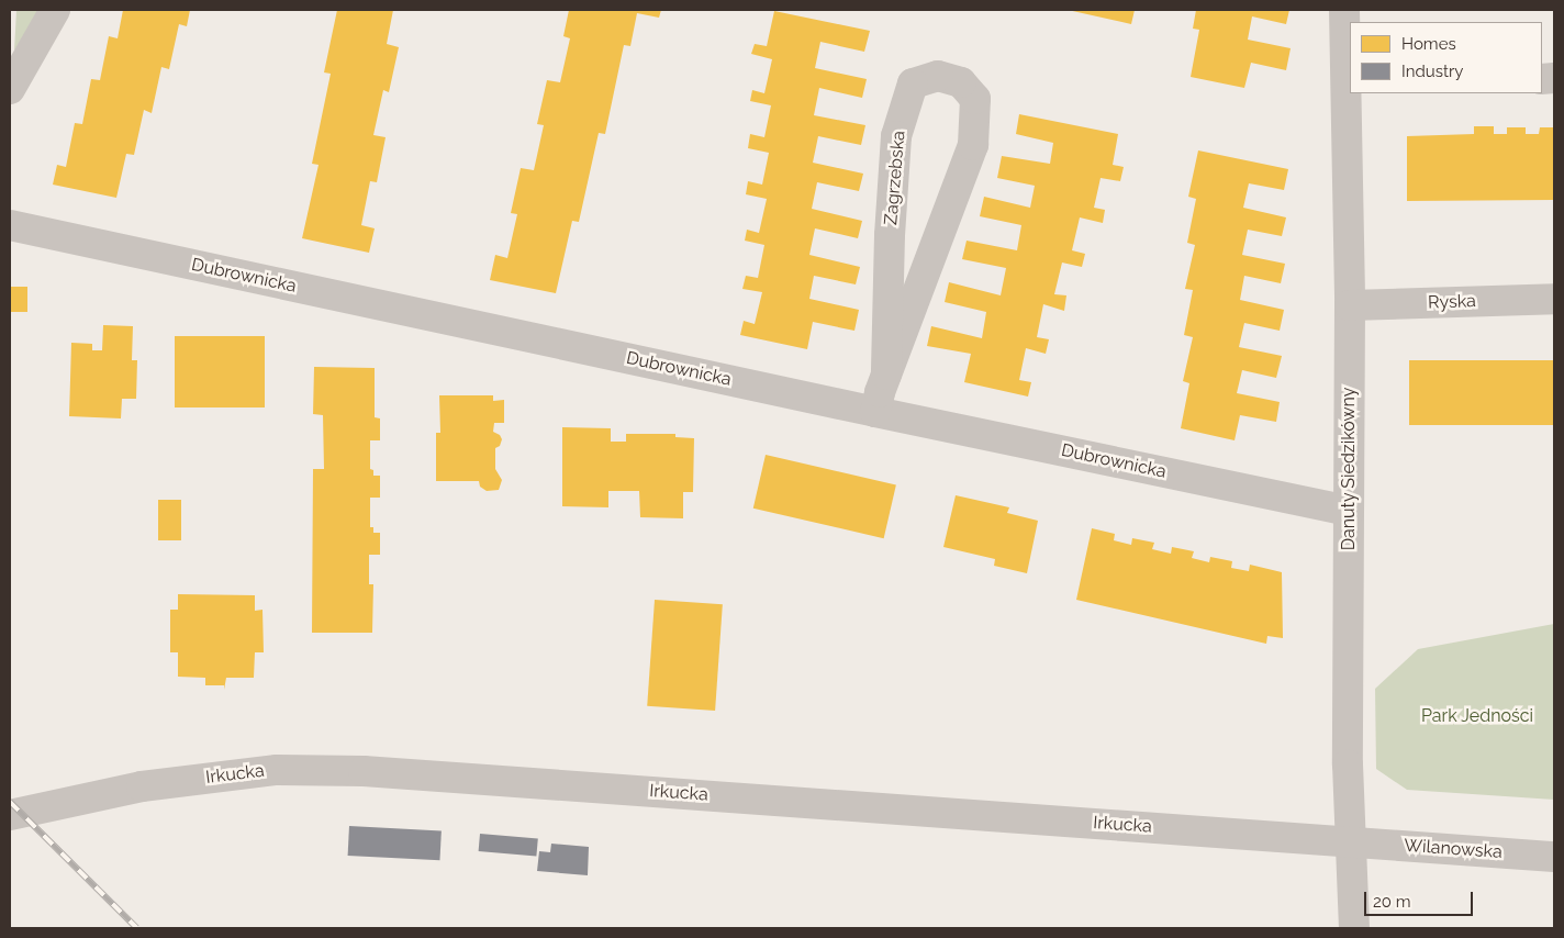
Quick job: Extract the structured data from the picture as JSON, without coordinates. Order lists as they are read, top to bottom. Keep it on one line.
{"streets":{"street":["Zagrzebska","Dubrownicka","Ryska","Danuty Siedzikówny","Irkucka","Wilanowska"]},"crossings":[["Zagrzebska","Dubrownicka"],["Dubrownicka","Danuty Siedzikówny"],["Ryska","Danuty Siedzikówny"],["Danuty Siedzikówny","Irkucka"],["Danuty Siedzikówny","Wilanowska"],["Irkucka","Wilanowska"]],"parks":["Park Jedności"],"legend":["Homes","Industry"],"scale_bar":"20 m"}
